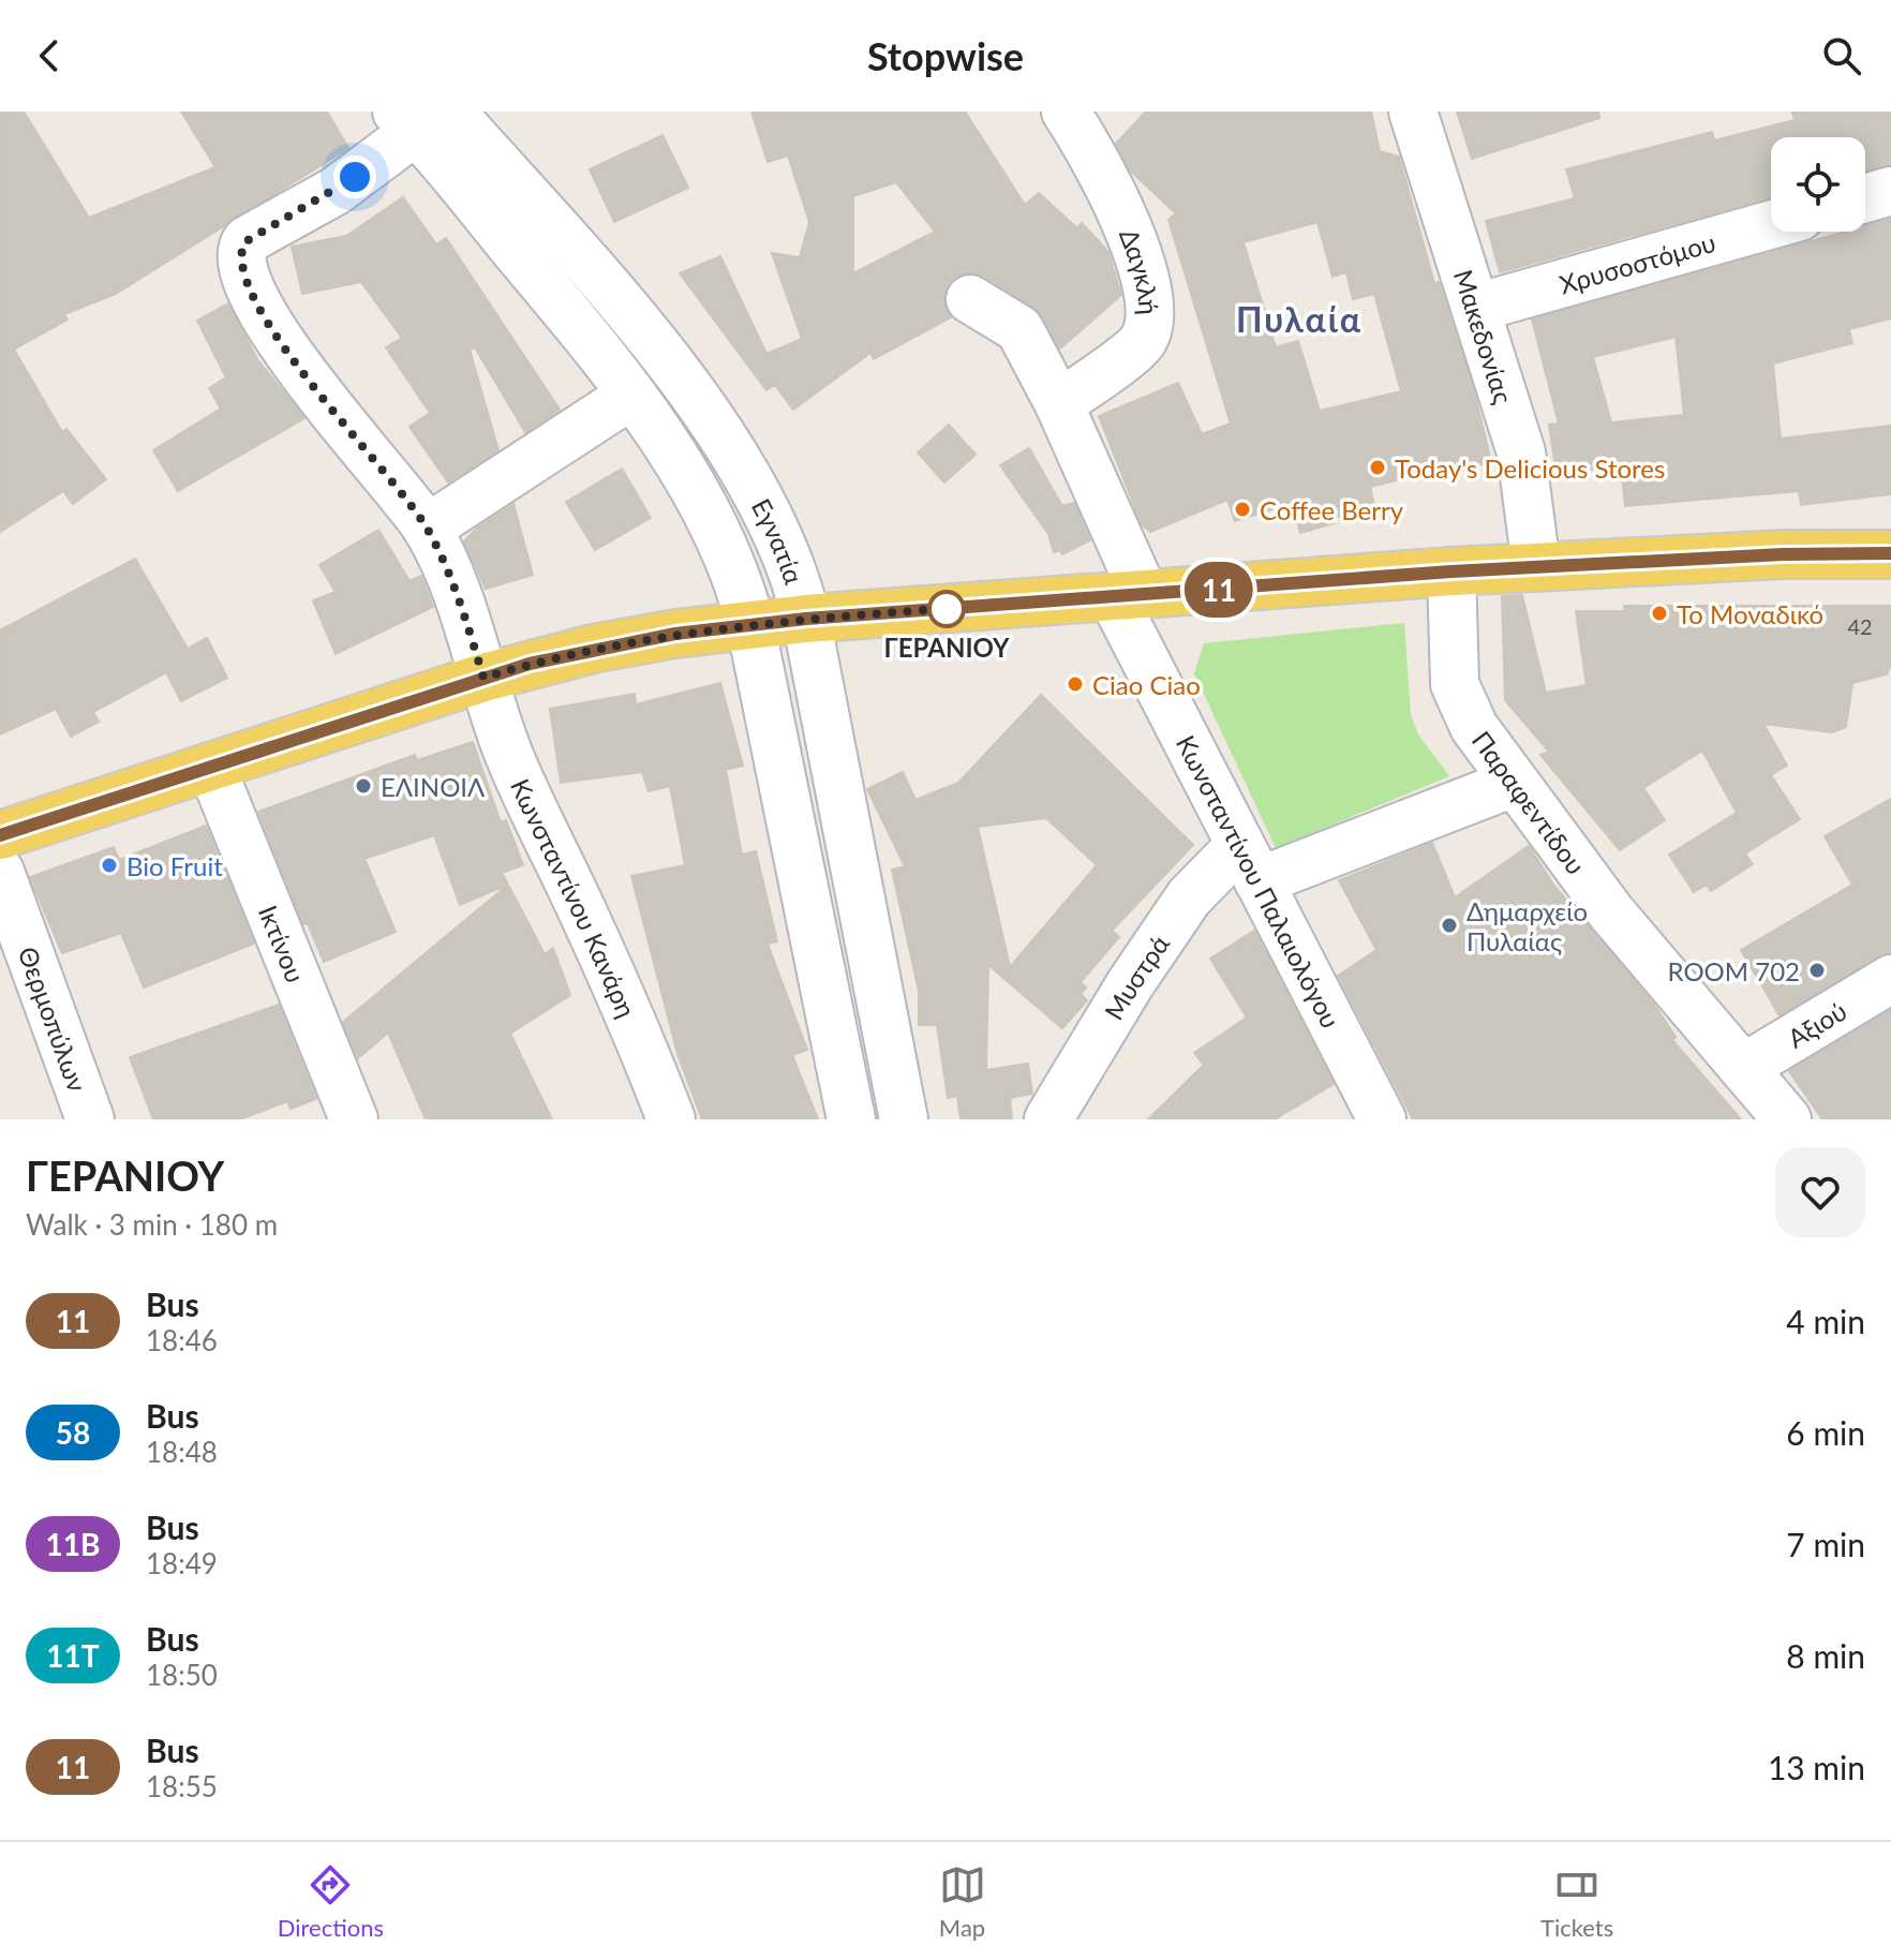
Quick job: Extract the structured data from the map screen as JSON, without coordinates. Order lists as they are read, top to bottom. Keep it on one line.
{"streets":{"street":["Χρυσοστόμου","Δαγκλή","Μακεδονίας","Εγνατία","Παραφεντίδου","Κωνσταντίνου Παλαιολόγου","Κωνσταντίνου Κανάρη","Ικτίνου","Μυστρά","Θερμοπύλων","Αξιού"]},"crossings":[["Χρυσοστόμου","Μακεδονίας"],["Εγνατία","Κωνσταντίνου Κανάρη"],["Παραφεντίδου","Αξιού"],["Κωνσταντίνου Παλαιολόγου","Μυστρά"]],"districts":["Πυλαία"],"places":["Today's Delicious Stores","Coffee Berry","ΓΕΡΑΝΙΟΥ","Το Μοναδικό","Ciao Ciao","ΕΛΙΝΟΙΛ","Bio Fruit","Δημαρχείο Πυλαίας","ROOM 702"],"lines":["bus line 11"],"house_numbers":["42"],"page":{"header":"Stopwise","on_map":"11","heading":["ΓΕΡΑΝΙΟΥ","Walk · 3 min · 180 m"],"list":[{"mark":"11","name":"Bus","note":"18:46","value":"4 min"},{"mark":"58","name":"Bus","note":"18:48","value":"6 min"},{"mark":"11Β","name":"Bus","note":"18:49","value":"7 min"},{"mark":"11Τ","name":"Bus","note":"18:50","value":"8 min"},{"mark":"11","name":"Bus","note":"18:55","value":"13 min"}],"tabs":["Directions","Map","Tickets"]}}
